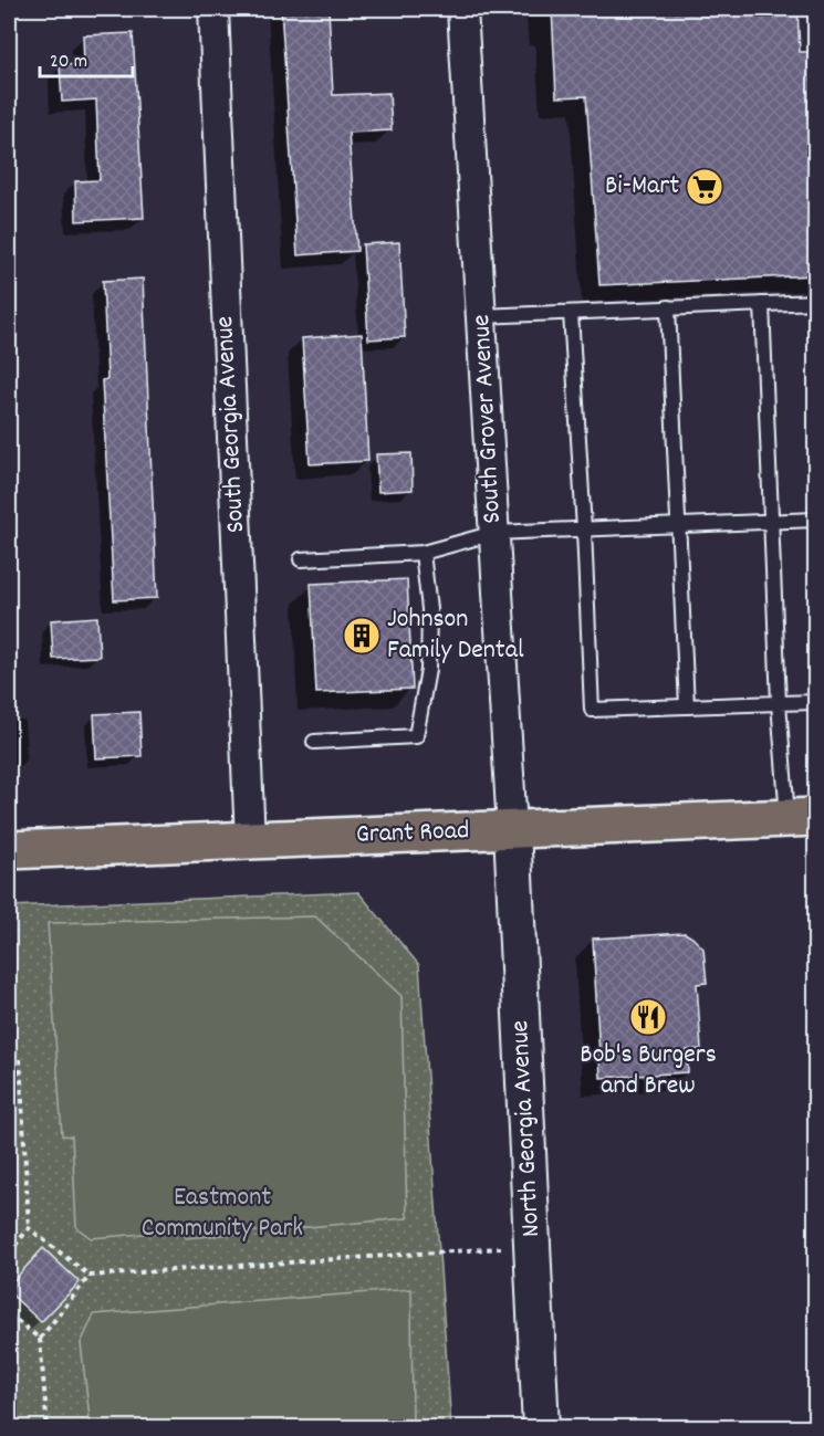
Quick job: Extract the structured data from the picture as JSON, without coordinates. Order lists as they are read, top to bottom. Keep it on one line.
{"streets":{"main road":["Grant Road"],"street":["South Grover Avenue","South Georgia Avenue","North Georgia Avenue"]},"crossings":[["South Grover Avenue","Grant Road"],["South Grover Avenue","North Georgia Avenue"],["South Georgia Avenue","Grant Road"],["Grant Road","North Georgia Avenue"]],"parks":["Eastmont Community Park"],"places":{"supermarket":["Bi-Mart"],"building":["Johnson Family Dental"],"restaurant":["Bob's Burgers and Brew"]},"scale_bar":"20 m"}
